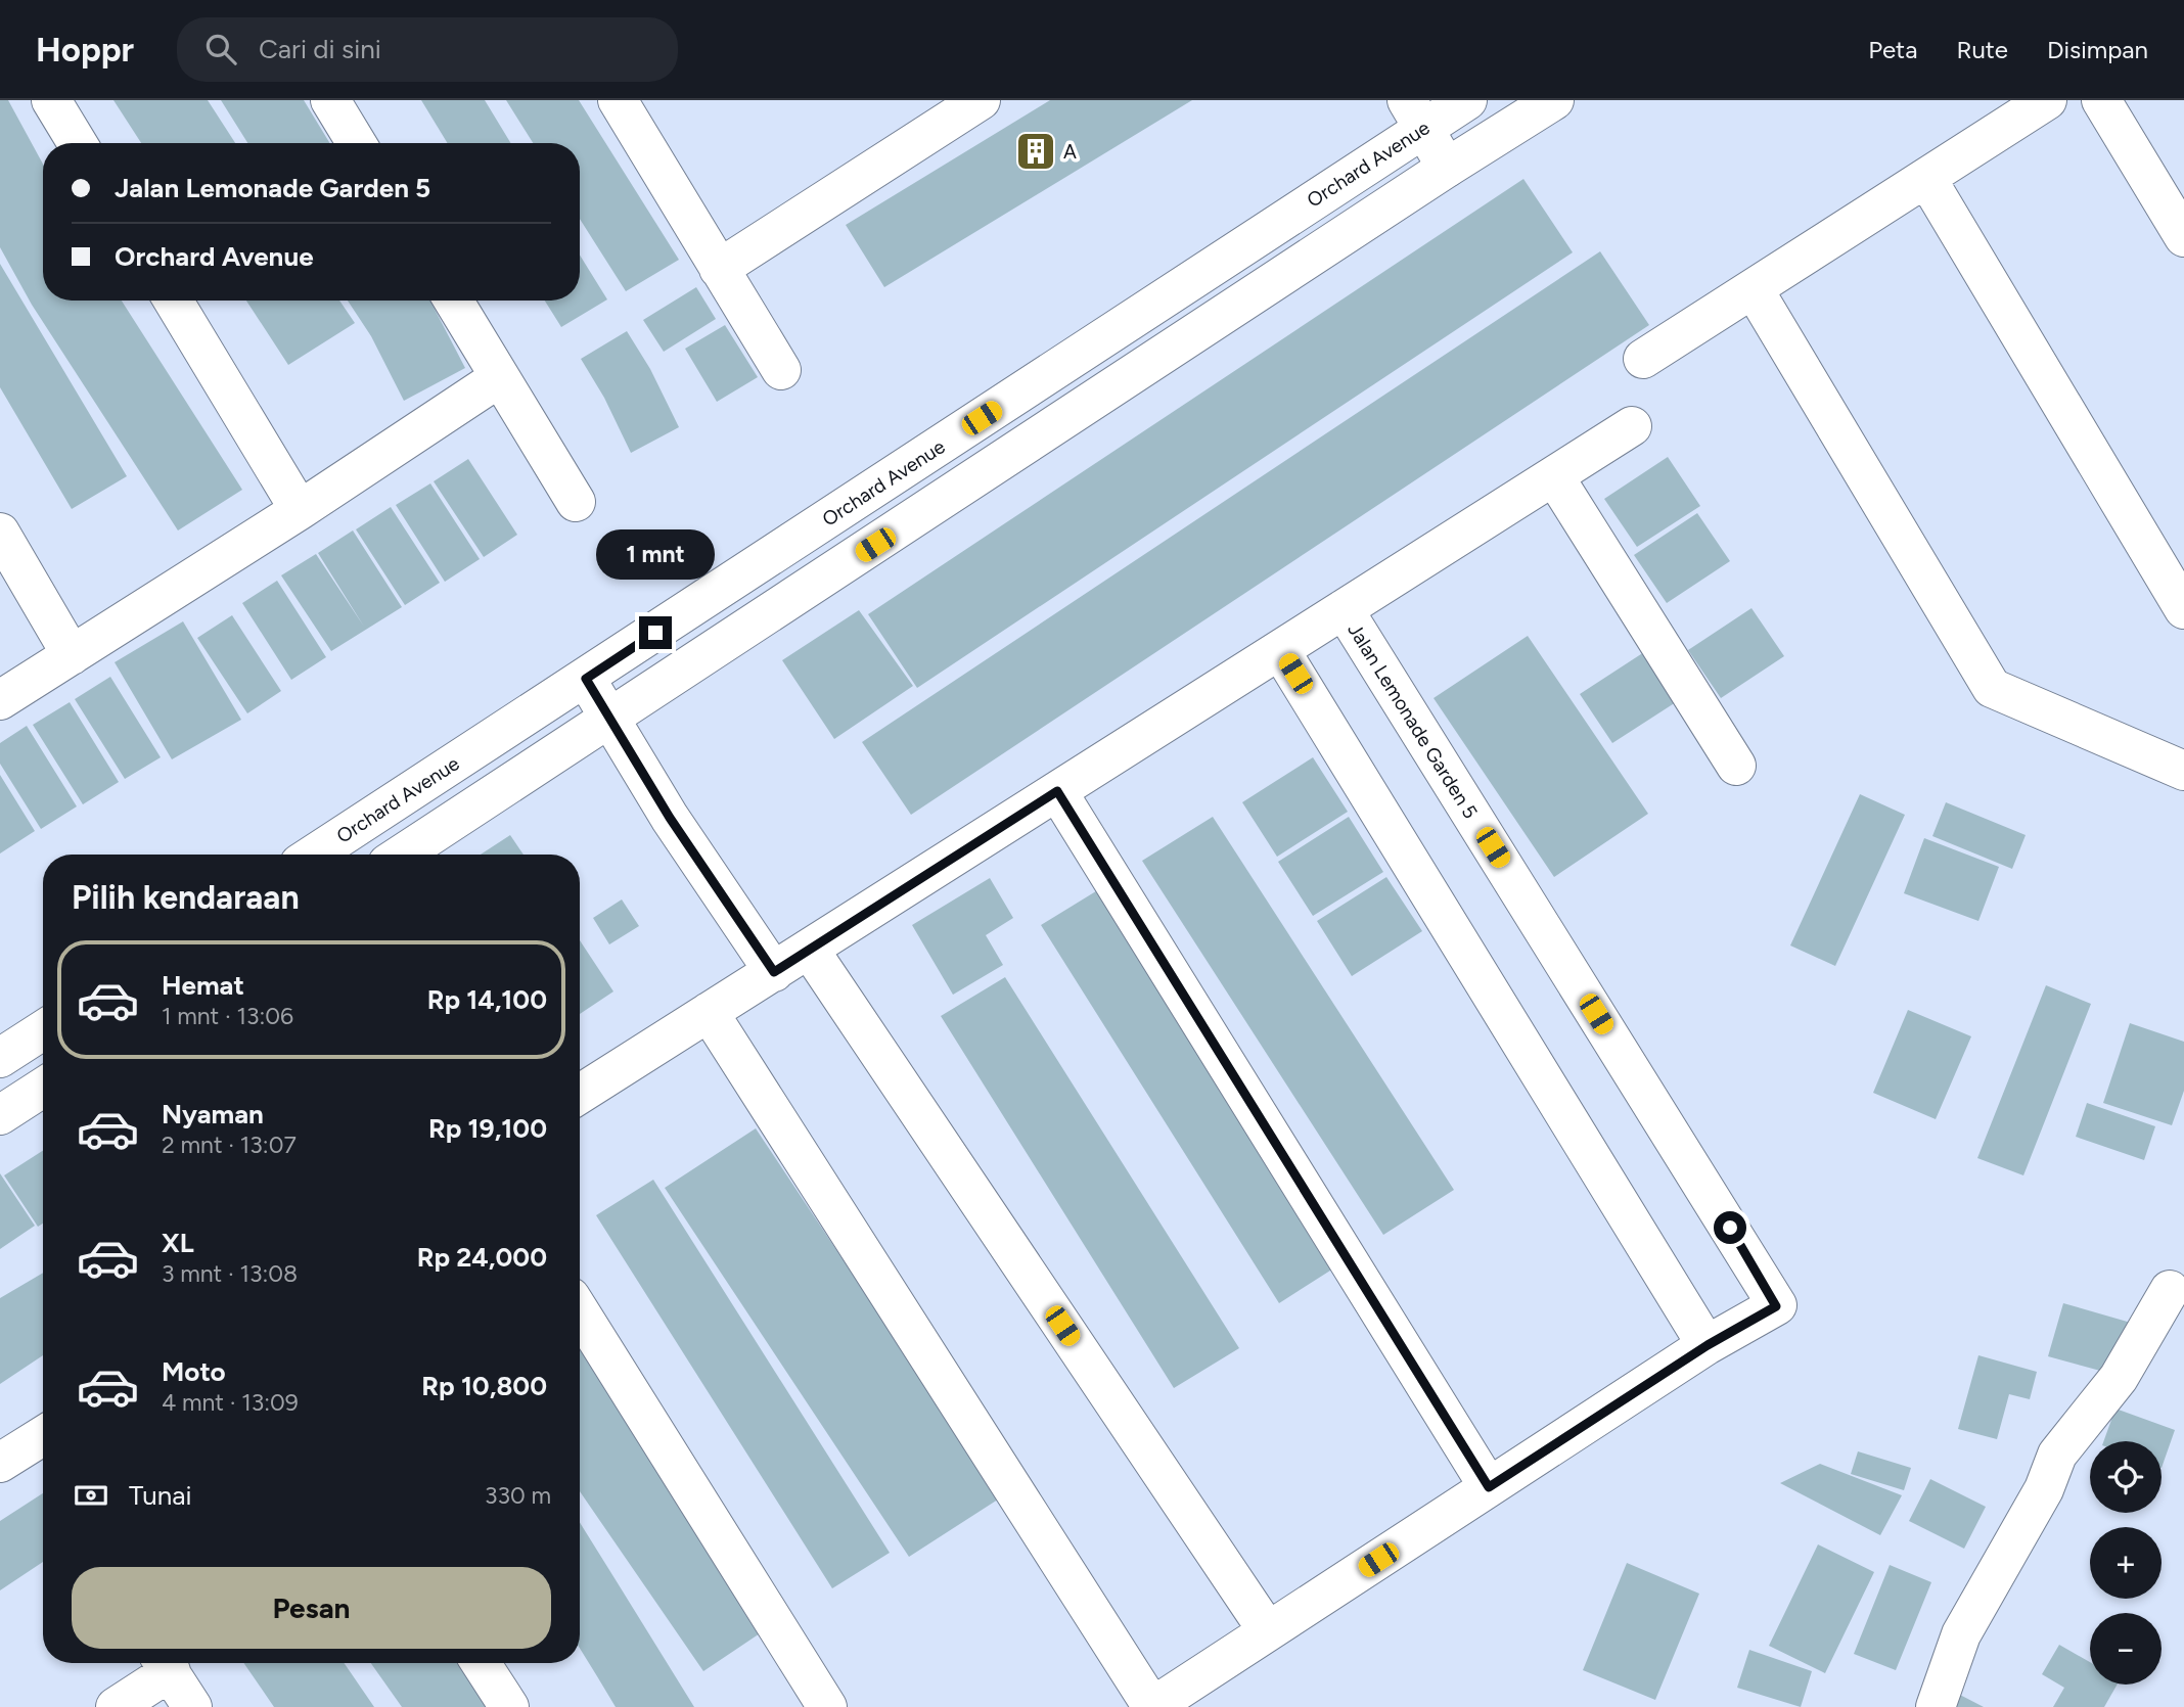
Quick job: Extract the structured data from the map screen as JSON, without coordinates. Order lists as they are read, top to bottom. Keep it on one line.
{"streets":{"street":["Orchard Avenue","Jalan Lemonade Garden 5"]},"places":{"building":["A"]},"page":{"header":"Hoppr","search":"Cari di sini","nav":["Peta","Rute","Disimpan"],"banner":["Jalan Lemonade Garden 5","Orchard Avenue"],"bubble":"1 mnt","heading":"Pilih kendaraan","list":[{"name":"Hemat","note":"1 mnt · 13:06","value":"Rp 14,100"},{"name":"Nyaman","note":"2 mnt · 13:07","value":"Rp 19,100"},{"name":"XL","note":"3 mnt · 13:08","value":"Rp 24,000"},{"name":"Moto","note":"4 mnt · 13:09","value":"Rp 10,800"}],"map_buttons":["+","−"],"pay":["Tunai","330 m"],"buttons":"Pesan"}}
